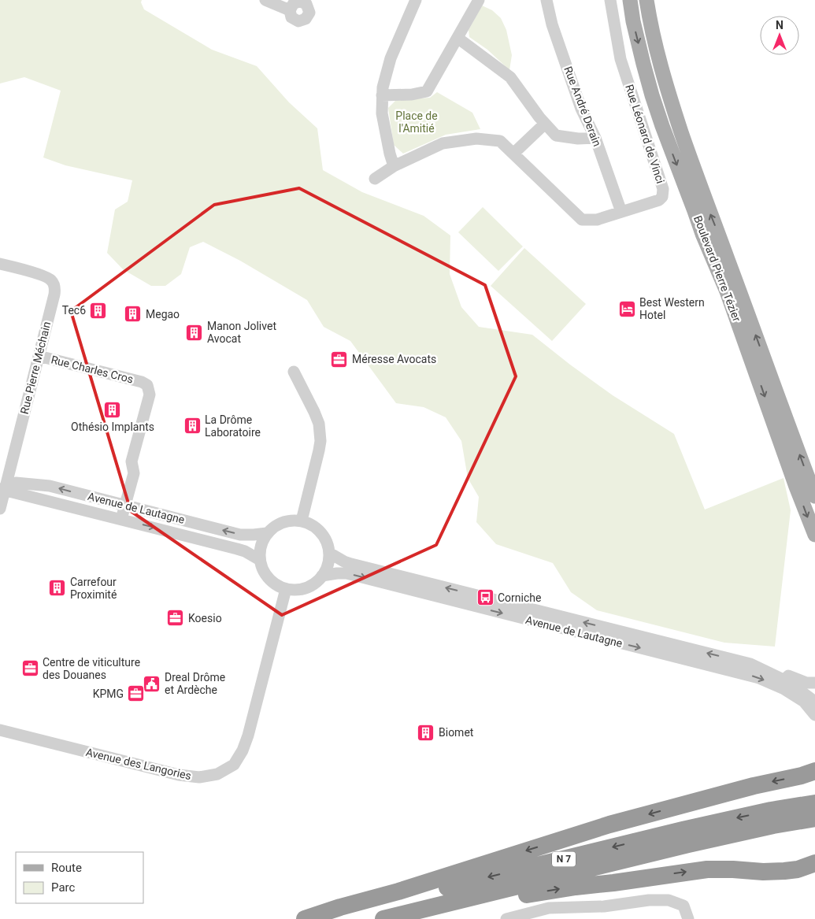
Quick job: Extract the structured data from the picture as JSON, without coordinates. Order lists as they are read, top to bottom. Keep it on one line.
{"streets":{"highway":["N 7"],"main road":["Boulevard Pierre Tézier"],"street":["Rue André Derain","Rue Léonard de Vinci","Rue Pierre Méchain","Rue Charles Cros","Avenue de Lautagne","Avenue des Langories"]},"crossings":[["Rue André Derain","Rue Léonard de Vinci"],["Rue Pierre Méchain","Rue Charles Cros"],["Rue Pierre Méchain","Avenue de Lautagne"],["Rue Charles Cros","Avenue de Lautagne"],["Avenue de Lautagne","Avenue des Langories"]],"parks":["Place de l'Amitié"],"places":{"hotel":["Best Western Hotel"],"building":["Tec6","Megao","Manon Jolivet Avocat","Othésio Implants","La Drôme Laboratoire","Carrefour Proximité","Biomet"],"office":["Méresse Avocats","Koesio","Centre de viticulture des Douanes","KPMG"],"bus stop":["Corniche"],"public building":["Dreal Drôme et Ardèche"]},"legend":["Route","Parc"],"north":"top"}
